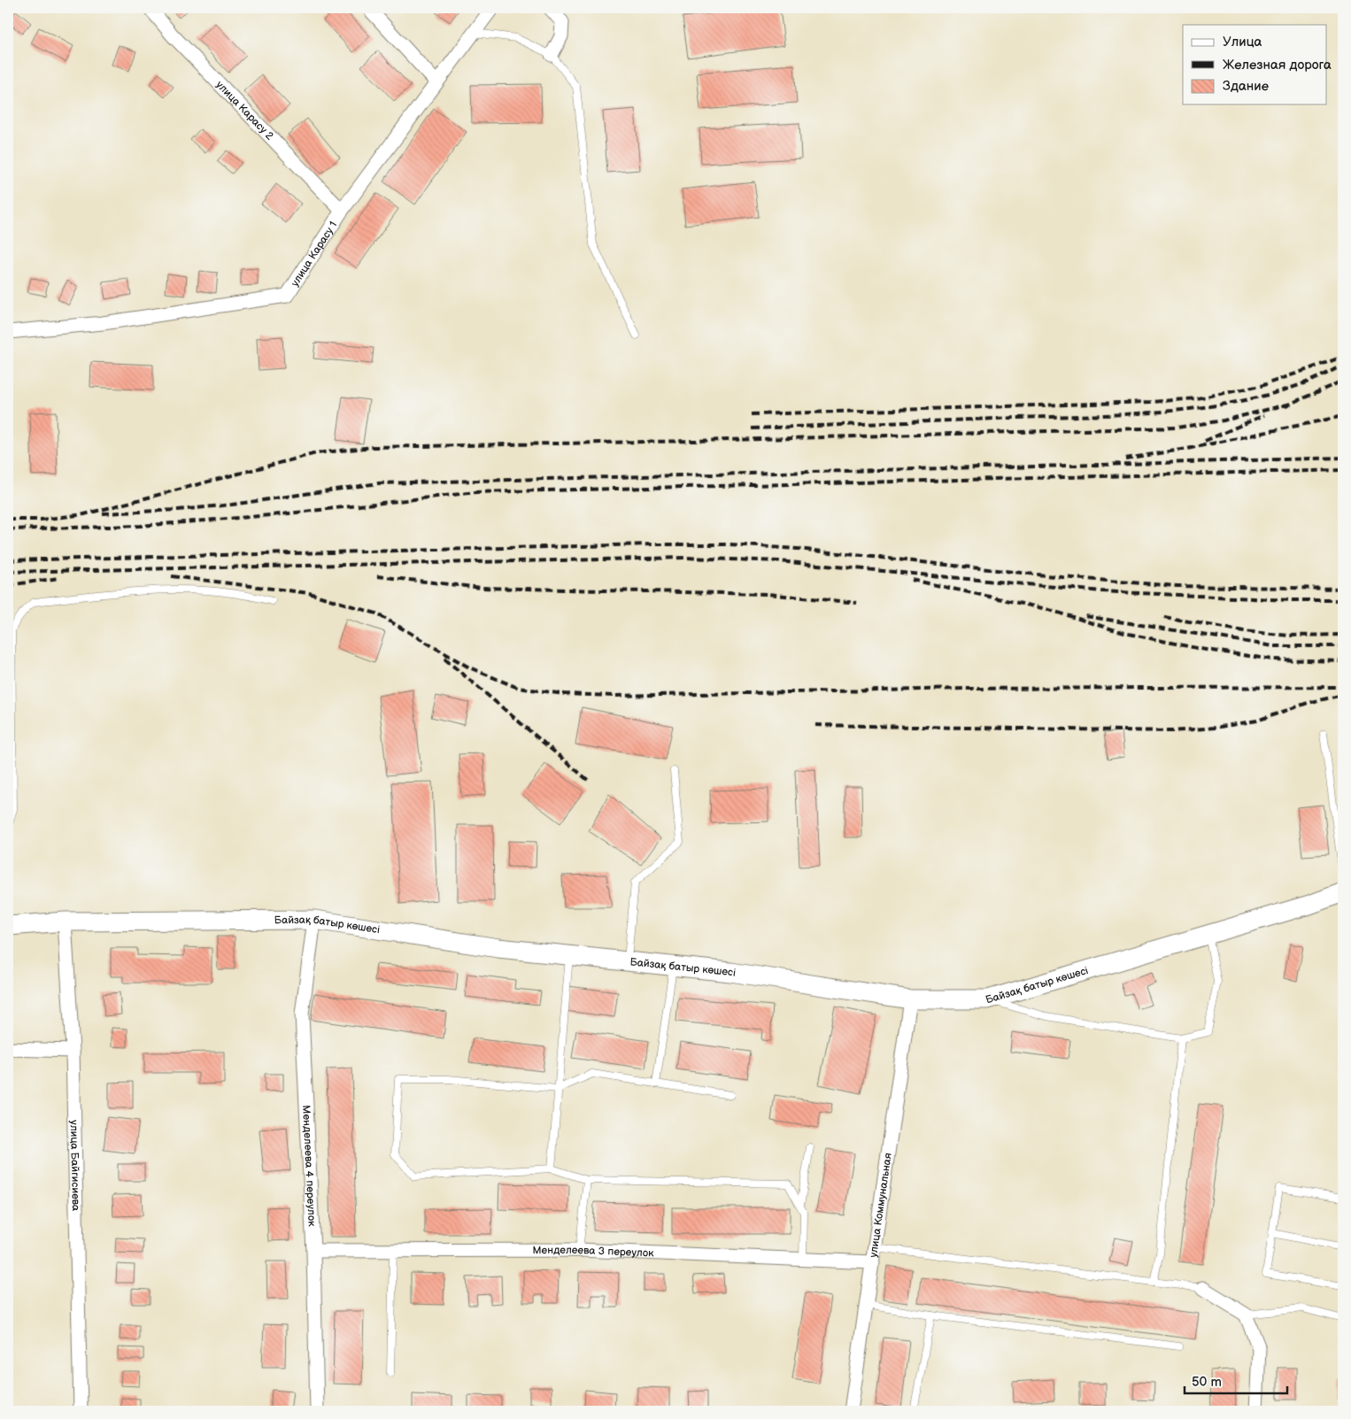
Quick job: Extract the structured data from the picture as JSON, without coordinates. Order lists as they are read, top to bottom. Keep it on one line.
{"streets":{"main road":["Байзақ батыр көшесі"],"street":["улица Карасу 2","улица Карасу 1","Менделеева 4 переулок","улица Байгисиева","улица Коммунальная","Менделеева 3 переулок"]},"crossings":[["улица Карасу 2","улица Карасу 1"],["Байзақ батыр көшесі","Менделеева 4 переулок"],["Байзақ батыр көшесі","улица Байгисиева"],["Байзақ батыр көшесі","улица Коммунальная"],["Менделеева 4 переулок","Менделеева 3 переулок"],["улица Коммунальная","Менделеева 3 переулок"]],"legend":["Улица","Железная дорога","Здание"],"scale_bar":"50 m"}
